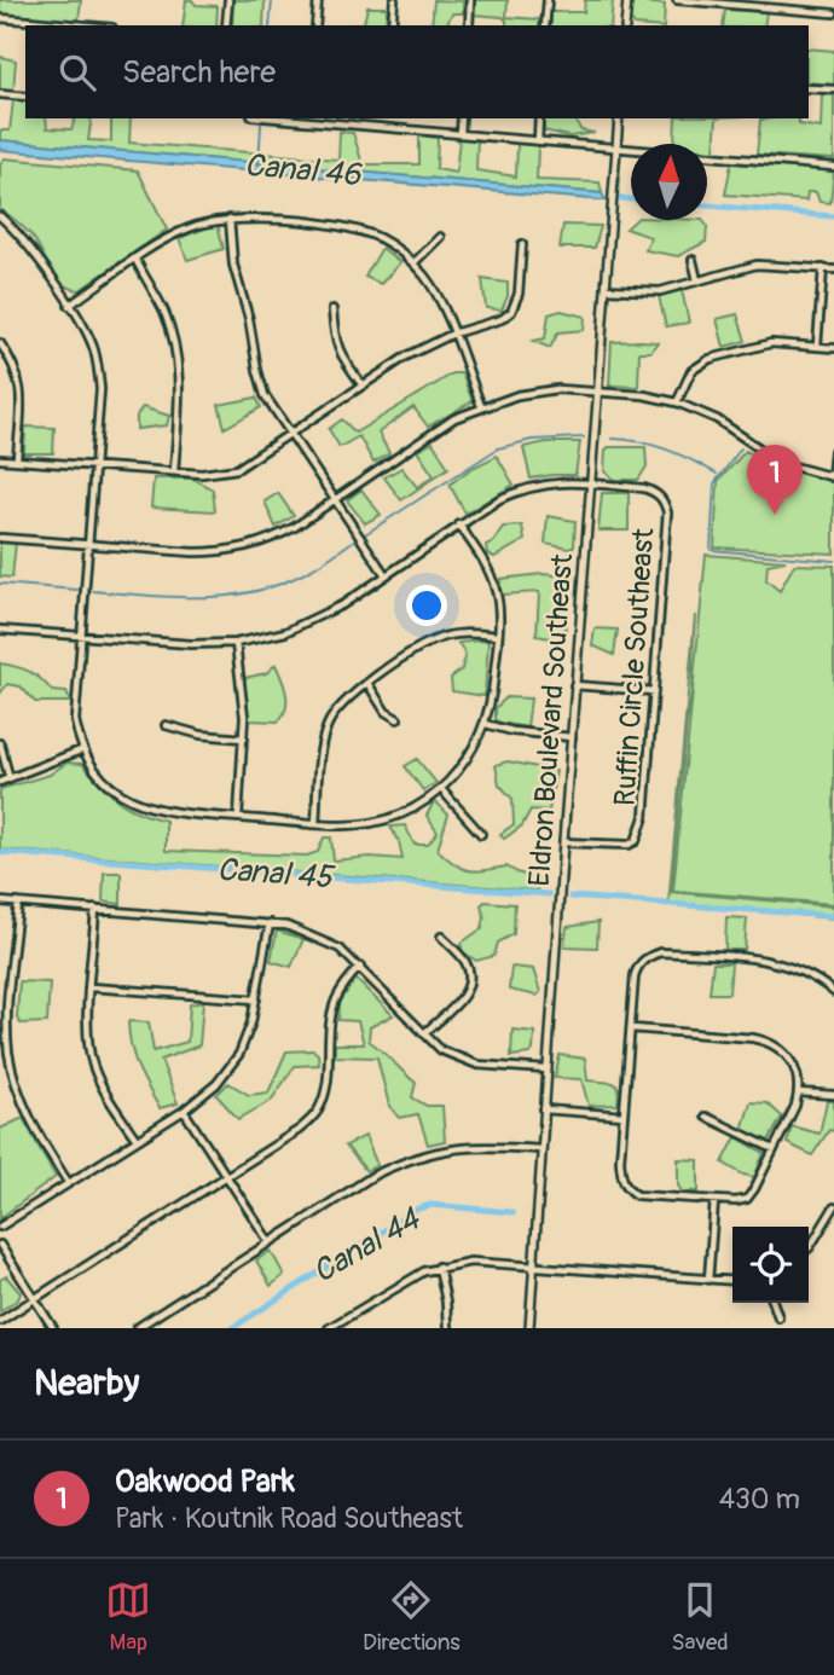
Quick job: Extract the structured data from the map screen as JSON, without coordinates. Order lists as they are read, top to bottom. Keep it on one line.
{"streets":{"street":["Ruffin Circle Southeast","Eldron Boulevard Southeast"]},"crossings":[["Ruffin Circle Southeast","Eldron Boulevard Southeast"]],"water":["Canal 46","Canal 45","Canal 44"],"north":"top","page":{"search":"Search here","pins":"1","heading":"Nearby","list":[{"mark":"1","name":"Oakwood Park","note":"Park · Koutnik Road Southeast","value":"430 m"}],"nav":["Map","Directions","Saved"]}}
